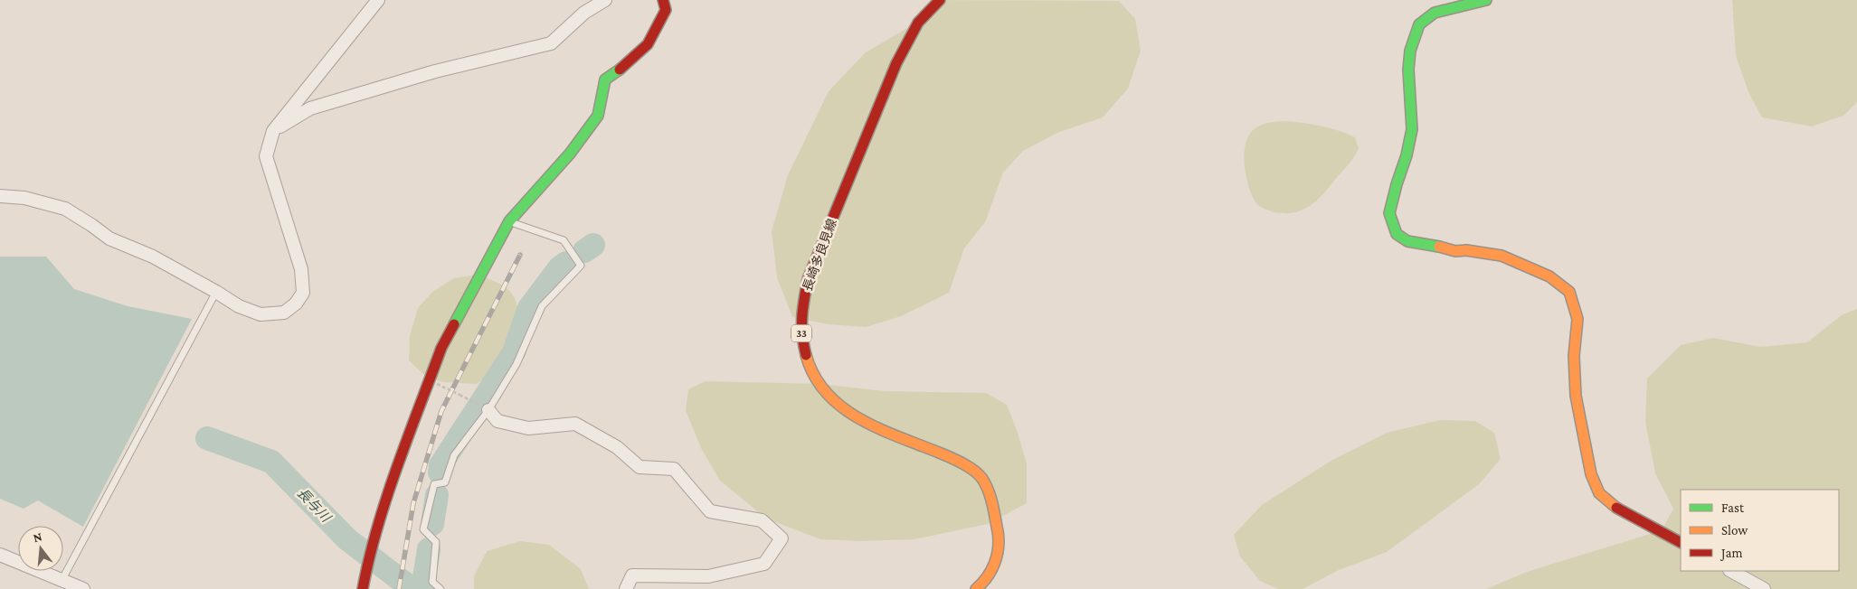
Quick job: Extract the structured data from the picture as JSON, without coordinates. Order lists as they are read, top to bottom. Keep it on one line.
{"streets":{"street":["長崎多良見線","33"]},"water":["長与川"],"legend":["Fast","Slow","Jam"],"north":"top"}
